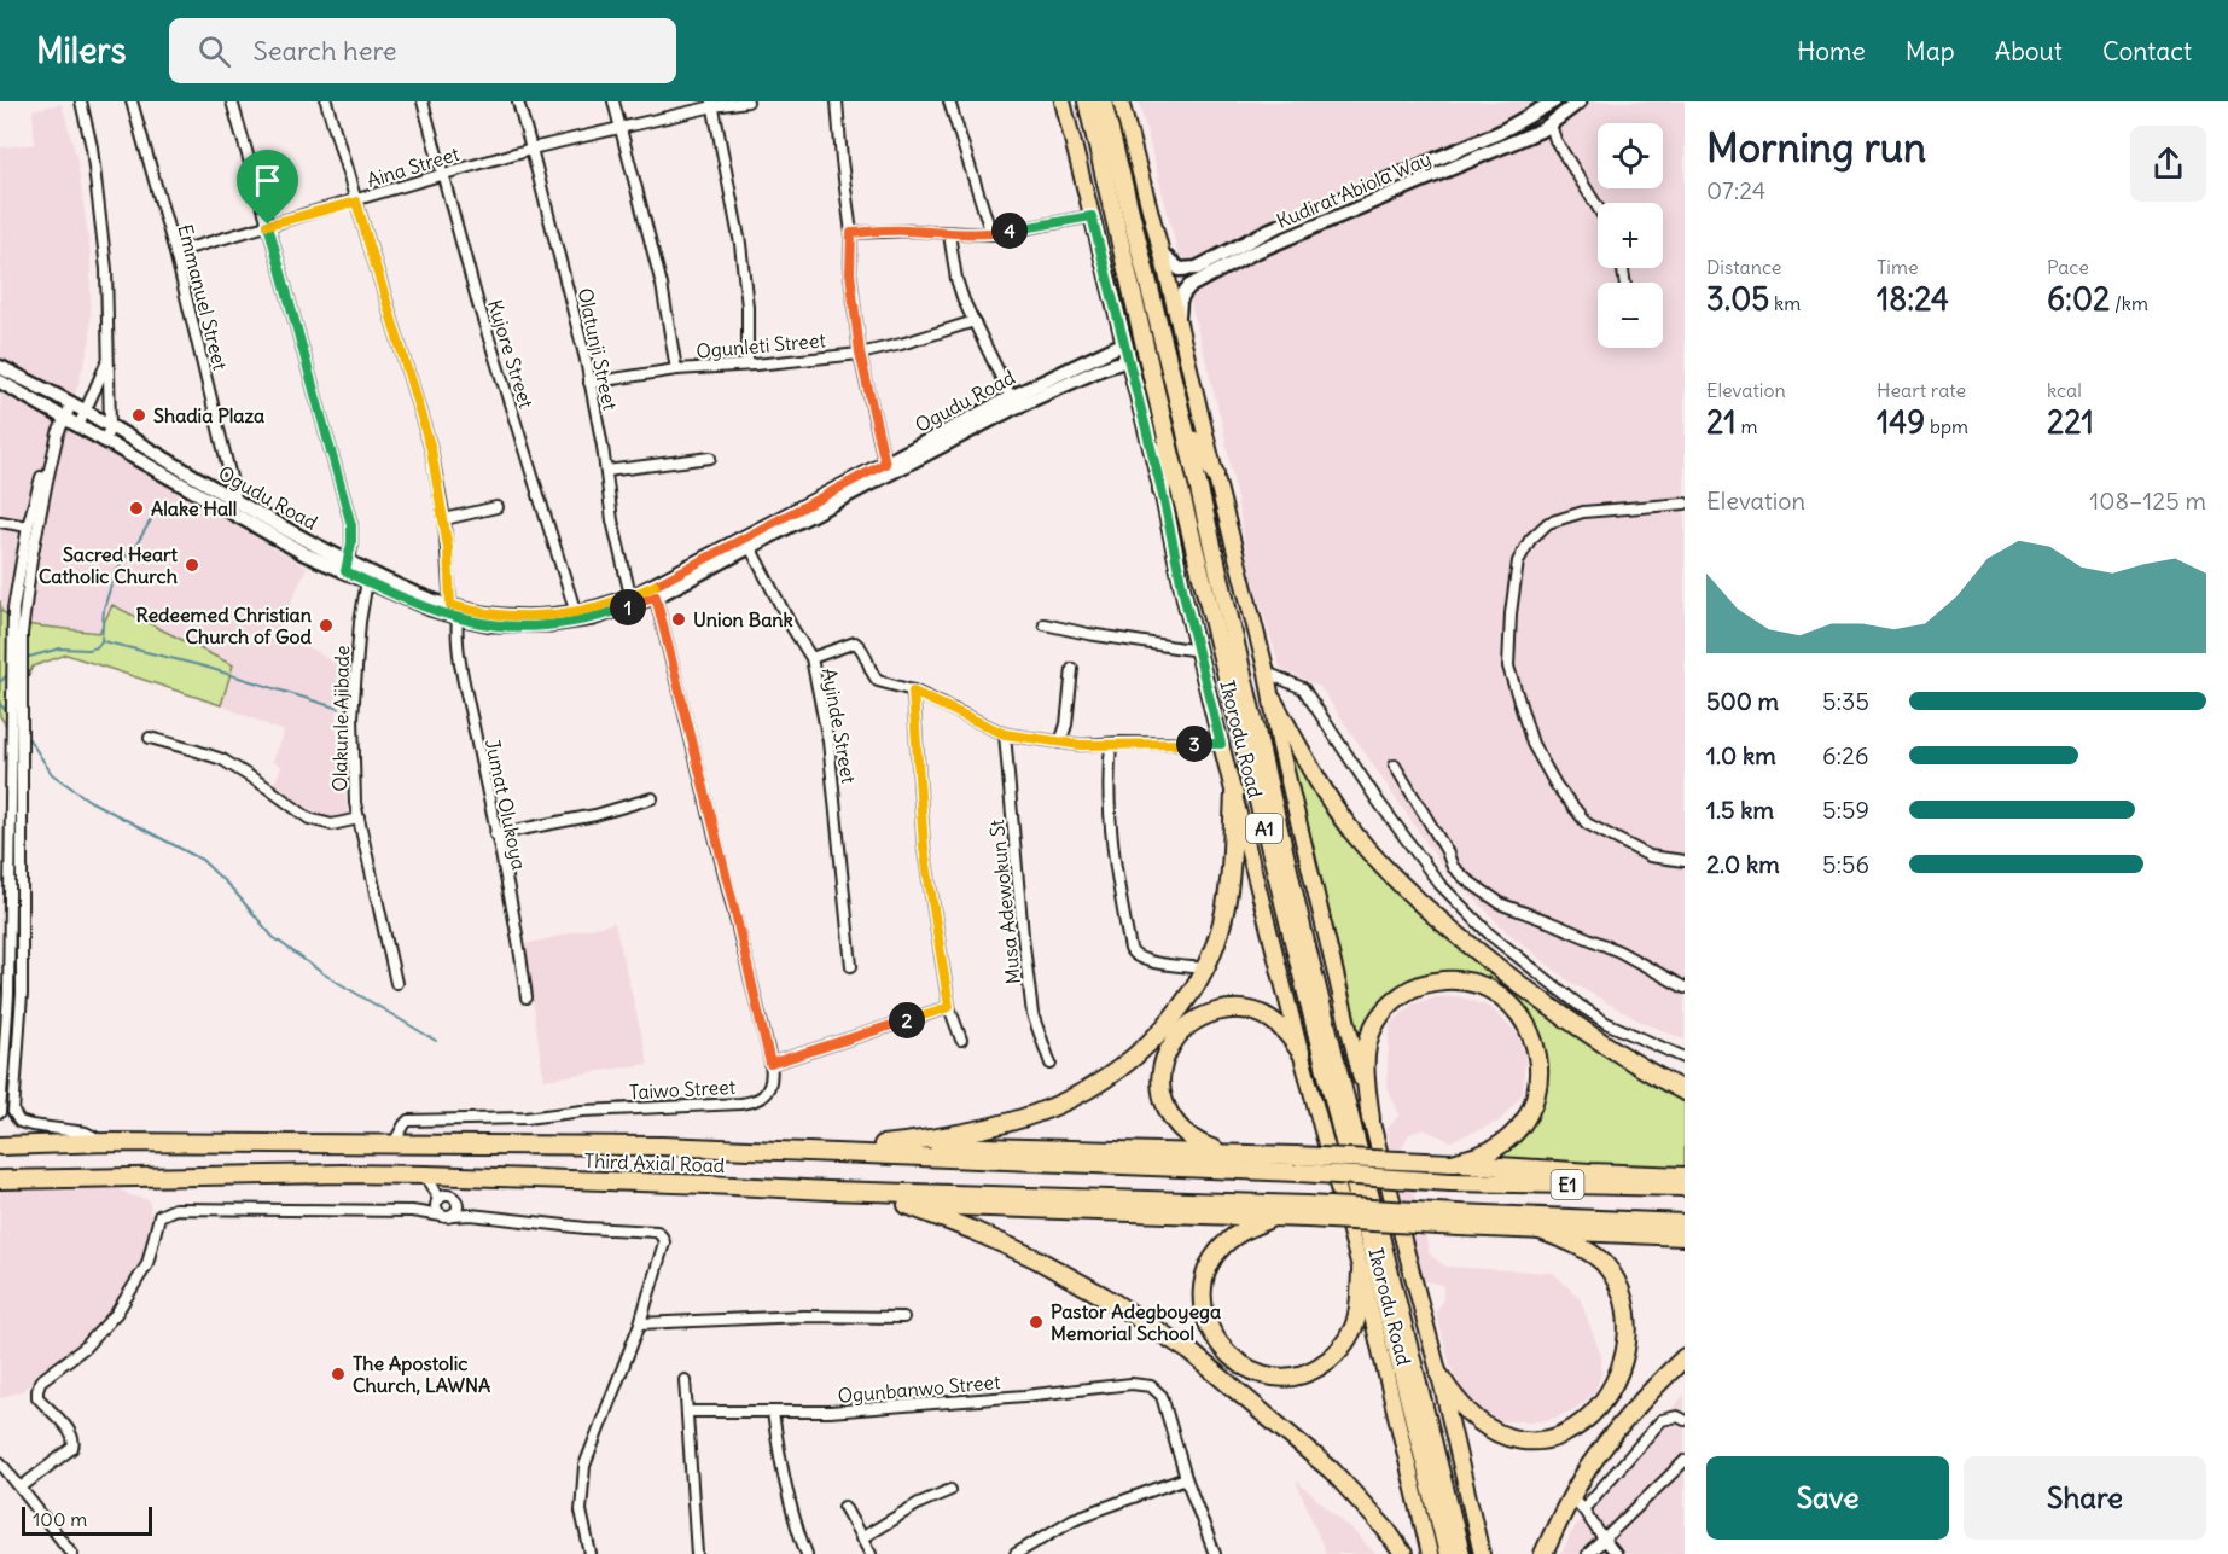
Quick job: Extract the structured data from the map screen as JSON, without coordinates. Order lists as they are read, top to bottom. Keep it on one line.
{"streets":{"highway":["Ikorodu Road","A1","Third Axial Road","E1"],"main road":["Kudirat Abiola Way","Ogudu Road"],"street":["Aina Street","Emmanuel Street","Ogunleti Street","Olatunji Street","Kujore Street","Olakunle Ajibade","Ayinde Street","Jumat Olukoya","Musa Adewokun St","Taiwo Street","Ogunbanwo Street"]},"crossings":[["Aina Street","Emmanuel Street"],["Aina Street","Olatunji Street"],["Aina Street","Kujore Street"],["Kudirat Abiola Way","Ikorodu Road"],["Emmanuel Street","Ogudu Road"],["Ogunleti Street","Olatunji Street"],["Olatunji Street","Ogudu Road"],["Kujore Street","Ogudu Road"],["Ogudu Road","Olakunle Ajibade"],["Ogudu Road","Ayinde Street"],["Ogudu Road","Ikorodu Road"],["Ogudu Road","Jumat Olukoya"],["Ogudu Road","Taiwo Street"],["Taiwo Street","Third Axial Road"]],"places":["Shadia Plaza","Alake Hall","Sacred Heart Catholic Church","Union Bank","Redeemed Christian Church of God","Pastor Adegboyega Memorial School","The Apostolic Church, LAWNA"],"scale_bar":"100 m","page":{"header":"Milers","search":"Search here","nav":["Home","Map","About","Contact"],"heading":["Morning run","07:24"],"map_buttons":["+","−"],"pins":["4","1","3","2"],"stats":[["Distance","3.05 km"],["Time","18:24"],["Pace","6:02 /km"],["Elevation","21 m"],["Heart rate","149 bpm"],["kcal","221"]],"chart":["Elevation","108–125 m"],"list":[{"name":"500 m","note":"5:35"},{"name":"1.0 km","note":"6:26"},{"name":"1.5 km","note":"5:59"},{"name":"2.0 km","note":"5:56"}],"buttons":["Save","Share"],"scale":"100 m"}}
